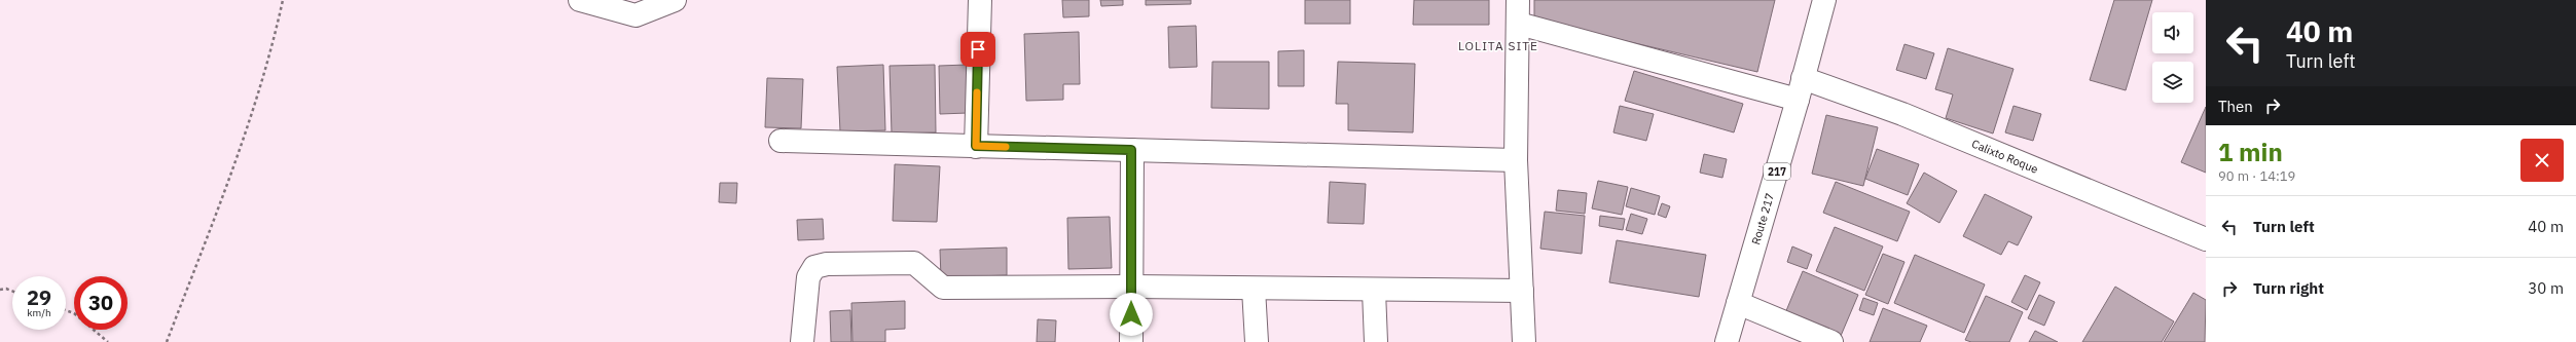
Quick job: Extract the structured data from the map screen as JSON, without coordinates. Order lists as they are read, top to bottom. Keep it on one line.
{"streets":{"street":["Calixto Roque","217","Route 217"]},"crossings":[["Calixto Roque","Route 217"]],"districts":["LOLITA SITE"],"page":{"turn":["40 m","Turn left"],"then":"Then","heading":["1 min","90 m · 14:19"],"list":[{"name":"Turn left","value":"40 m"},{"name":"Turn right","value":"30 m"}],"speed":"29 km/h","limit":"30"}}
